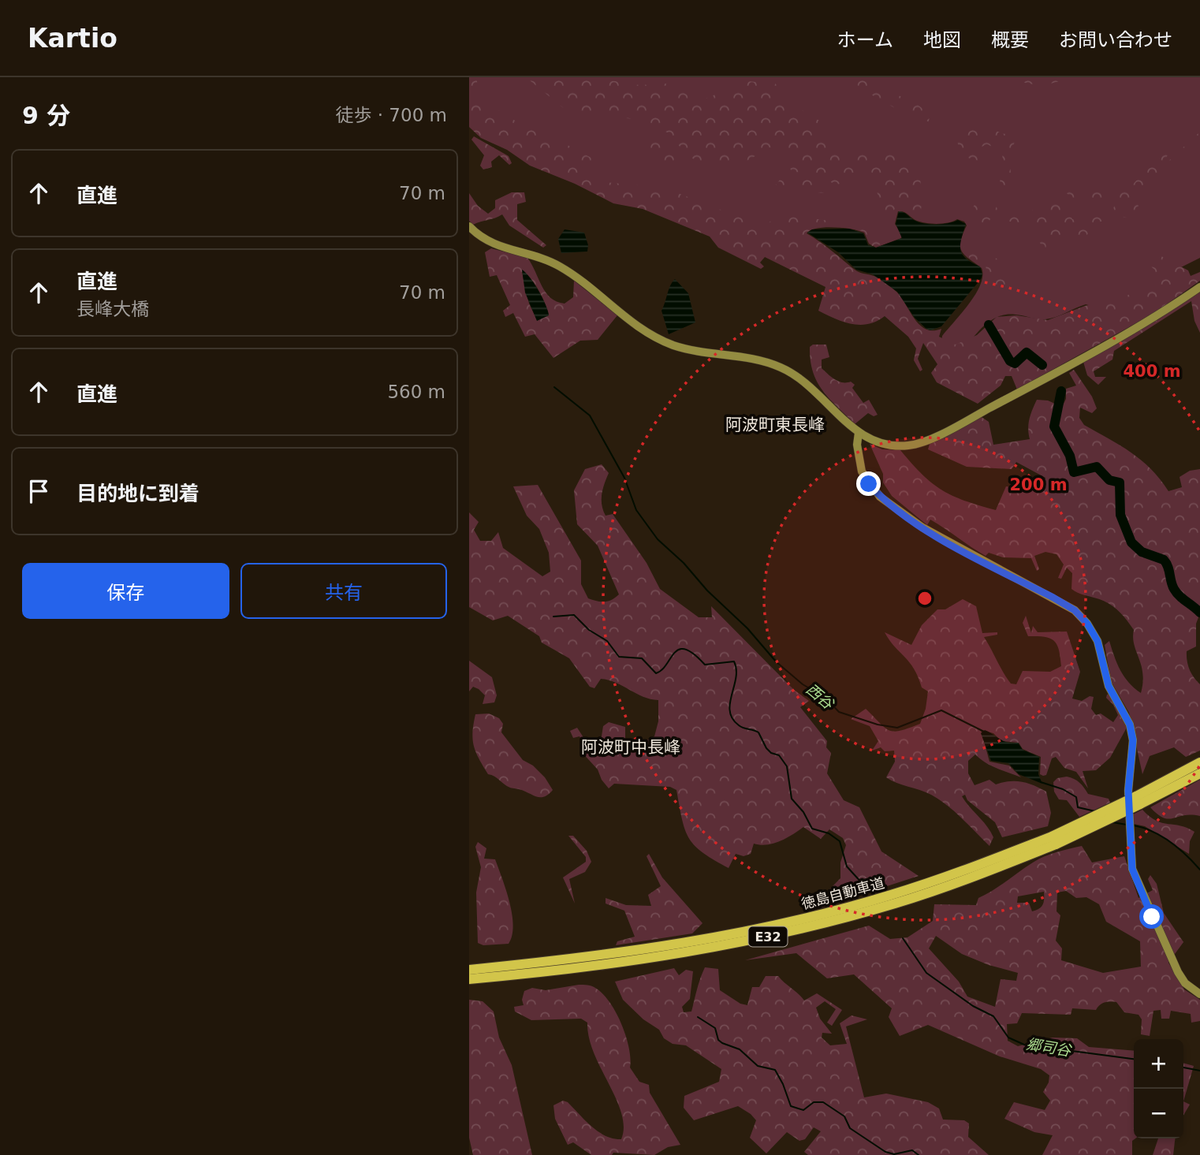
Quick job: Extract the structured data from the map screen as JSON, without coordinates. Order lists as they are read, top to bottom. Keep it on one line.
{"streets":{"highway":["徳島自動車道","E32"]},"districts":["阿波町東長峰","阿波町中長峰"],"water":["西谷","郷司谷"],"page":{"header":"Kartio","nav":["ホーム","地図","概要","お問い合わせ"],"heading":["9 分","徒歩 · 700 m"],"list":[["直進","70 m"],["直進","長峰大橋","70 m"],["直進","560 m"],"目的地に到着"],"buttons":["保存","共有"],"map_buttons":["+","−"]},"rings":["400 m","200 m"]}
